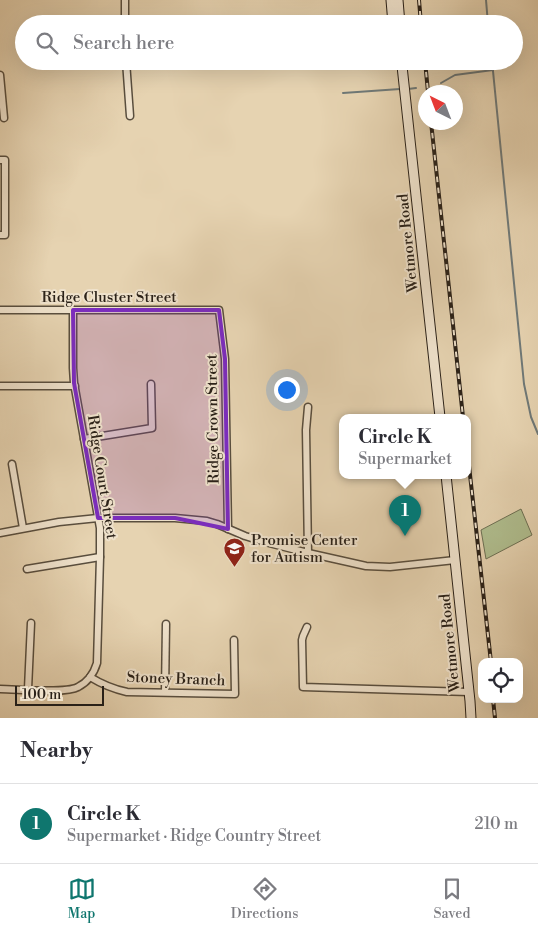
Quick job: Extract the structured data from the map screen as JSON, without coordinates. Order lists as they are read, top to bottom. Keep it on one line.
{"streets":{"main road":["Wetmore Road"],"street":["Ridge Cluster Street","Ridge Crown Street","Ridge Court Street","Stoney Branch"]},"crossings":[["Ridge Cluster Street","Ridge Crown Street"],["Ridge Cluster Street","Ridge Court Street"],["Ridge Court Street","Stoney Branch"]],"places":{"school or university":["Promise Center for Autism"]},"scale_bar":"100 m","north":"top left","page":{"search":"Search here","popup":["Circle K","Supermarket"],"pins":"1","scale":"100 m","heading":"Nearby","list":[{"mark":"1","name":"Circle K","note":"Supermarket · Ridge Country Street","value":"210 m"}],"nav":["Map","Directions","Saved"]}}
